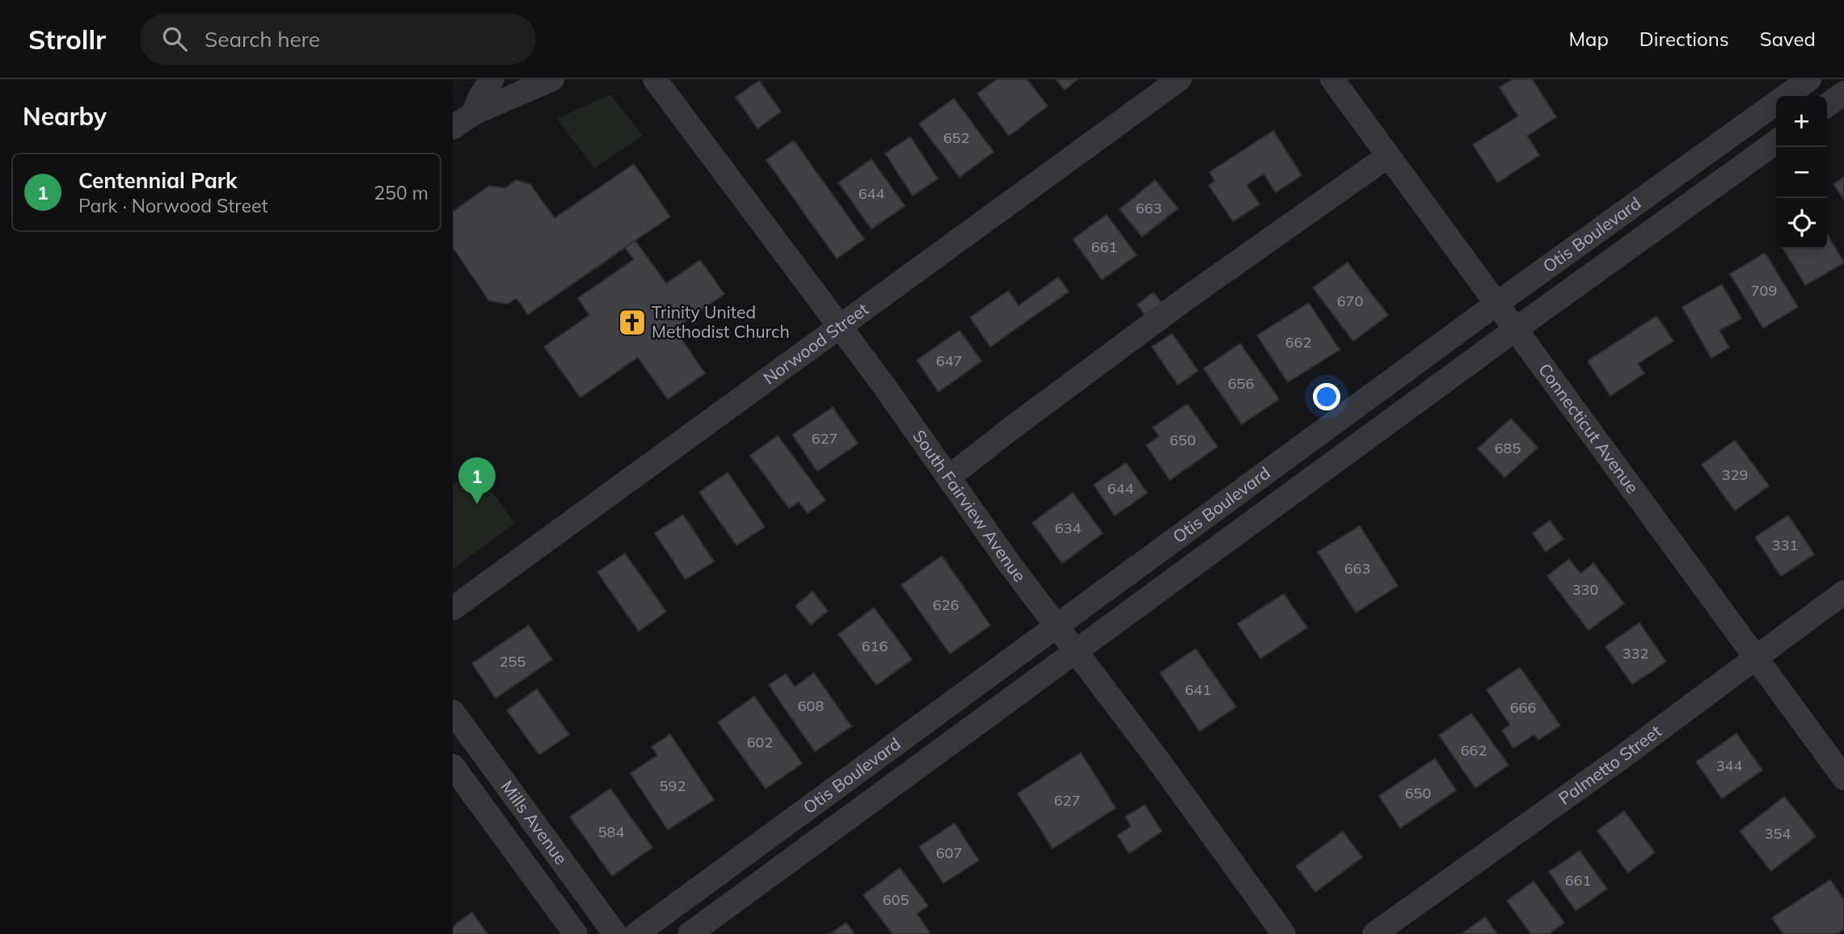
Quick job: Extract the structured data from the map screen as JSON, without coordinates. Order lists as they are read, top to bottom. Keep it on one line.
{"streets":{"street":["Otis Boulevard","Norwood Street","Connecticut Avenue","South Fairview Avenue","Palmetto Street","Mills Avenue"]},"crossings":[["Otis Boulevard","Connecticut Avenue"],["Otis Boulevard","South Fairview Avenue"],["Norwood Street","South Fairview Avenue"],["Connecticut Avenue","Palmetto Street"]],"places":{"church":["Trinity United Methodist Church"]},"house_numbers":["652","644","663","661","709","670","662","647","656","627","650","685","329","644","634","331","663","330","626","616","332","255","641","608","666","602","662","344","592","650","627","584","354","607","661","605"],"page":{"header":"Strollr","search":"Search here","nav":["Map","Directions","Saved"],"heading":"Nearby","map_buttons":["+","−"],"list":[{"mark":"1","name":"Centennial Park","note":"Park · Norwood Street","value":"250 m"}],"pins":"1"}}
